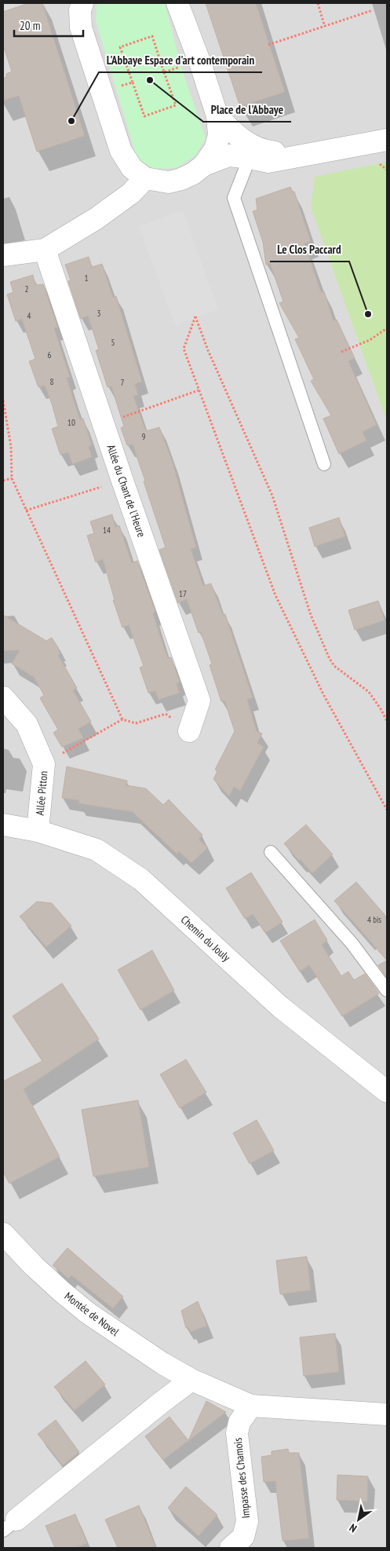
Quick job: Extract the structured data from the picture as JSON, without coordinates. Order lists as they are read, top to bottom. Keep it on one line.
{"streets":{"street":["Allée du Chant de l'Heure","Allée Pitton","Chemin du Jouly","Montée de Novel","Impasse des Chamois"]},"crossings":[["Allée Pitton","Chemin du Jouly"],["Montée de Novel","Impasse des Chamois"]],"places":["Place de l'Abbaye","L'Abbaye Espace d'art contemporain","Le Clos Paccard"],"house_numbers":["1","2","3","4","5","6","8","7","10","9","14","17","4 bis"],"scale_bar":"20 m","north":"bottom left"}
